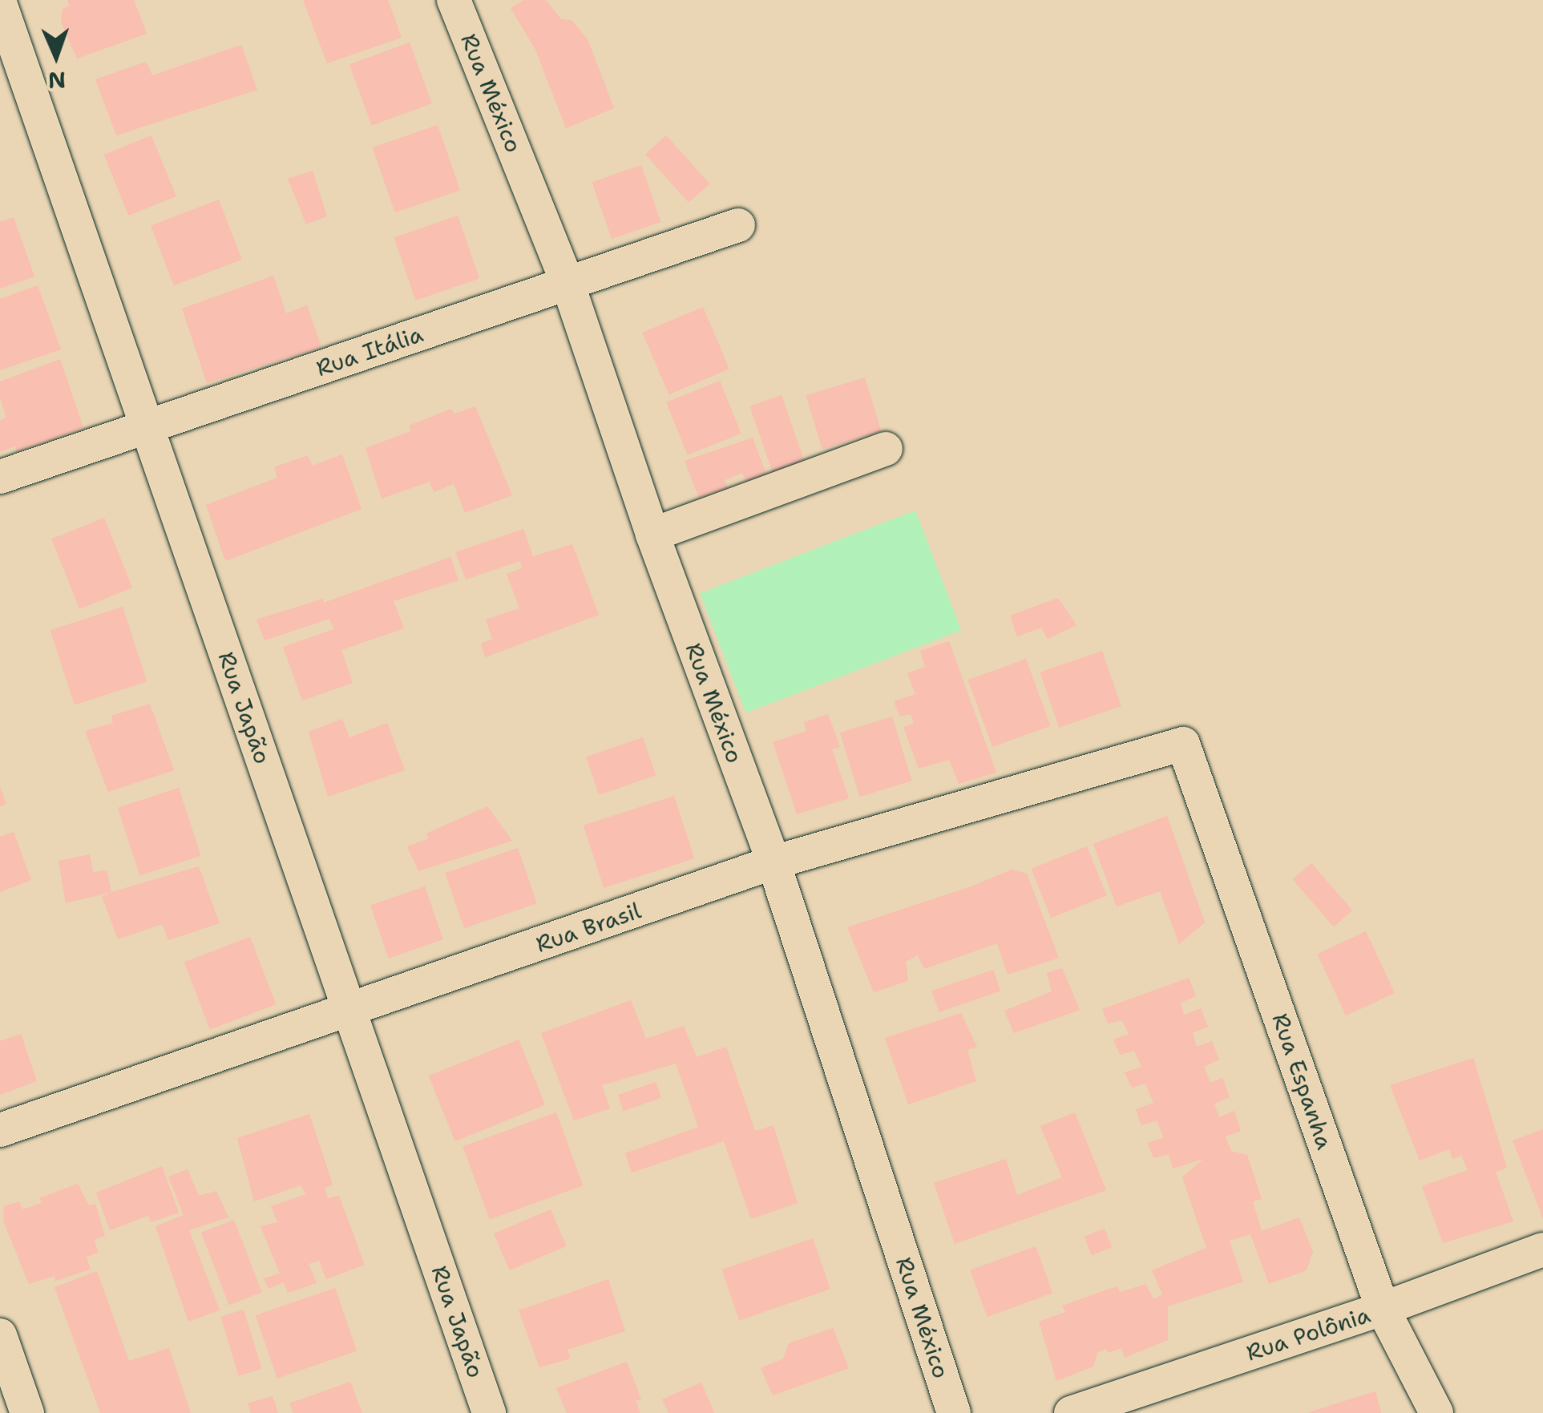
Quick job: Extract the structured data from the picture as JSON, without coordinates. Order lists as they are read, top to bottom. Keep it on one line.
{"streets":{"street":["Rua México","Rua Itália","Rua Japão","Rua Brasil","Rua Espanha","Rua Polônia"]},"crossings":[["Rua México","Rua Itália"],["Rua México","Rua Brasil"],["Rua Itália","Rua Japão"],["Rua Japão","Rua Brasil"],["Rua Brasil","Rua Espanha"],["Rua Espanha","Rua Polônia"]],"north":"bottom"}
